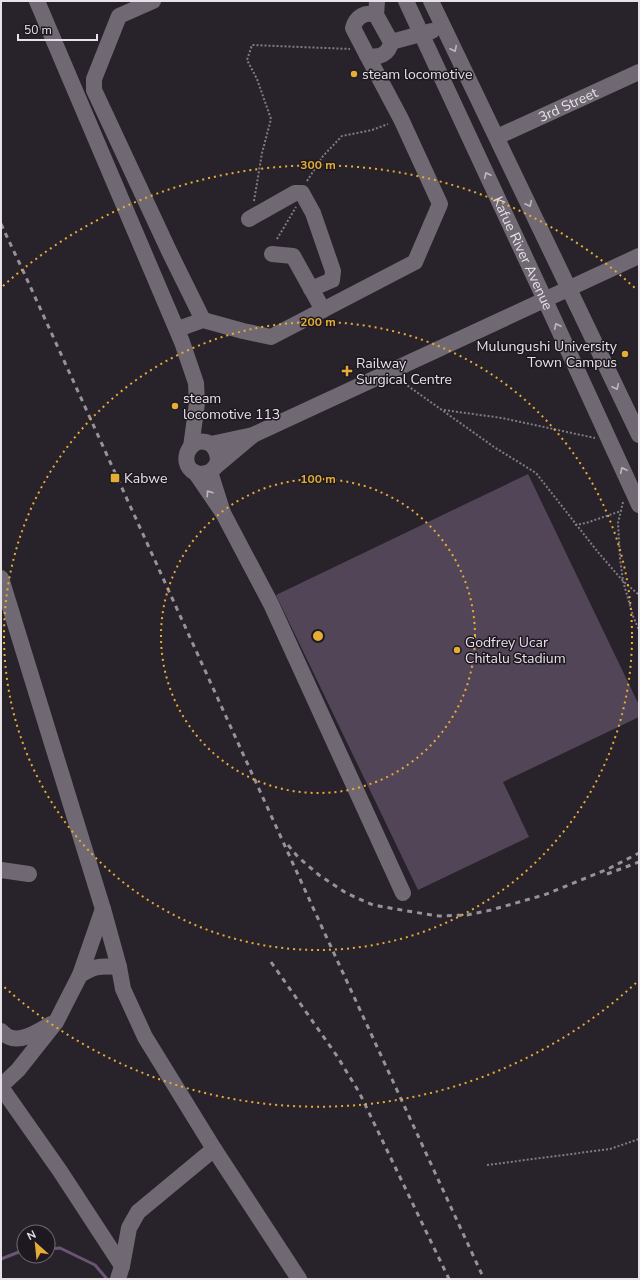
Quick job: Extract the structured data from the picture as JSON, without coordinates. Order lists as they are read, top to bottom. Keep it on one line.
{"streets":{"street":["3rd Street","Kafue River Avenue"]},"crossings":[["3rd Street","Kafue River Avenue"]],"places":{"other":["steam locomotive","Mulungushi University Town Campus","steam locomotive 113","Godfrey Ucar Chitalu Stadium"],"health":["Railway Surgical Centre"],"transit":["Kabwe"]},"scale_bar":"50 m","north":"top left","rings":["300 m","200 m","100 m"]}
